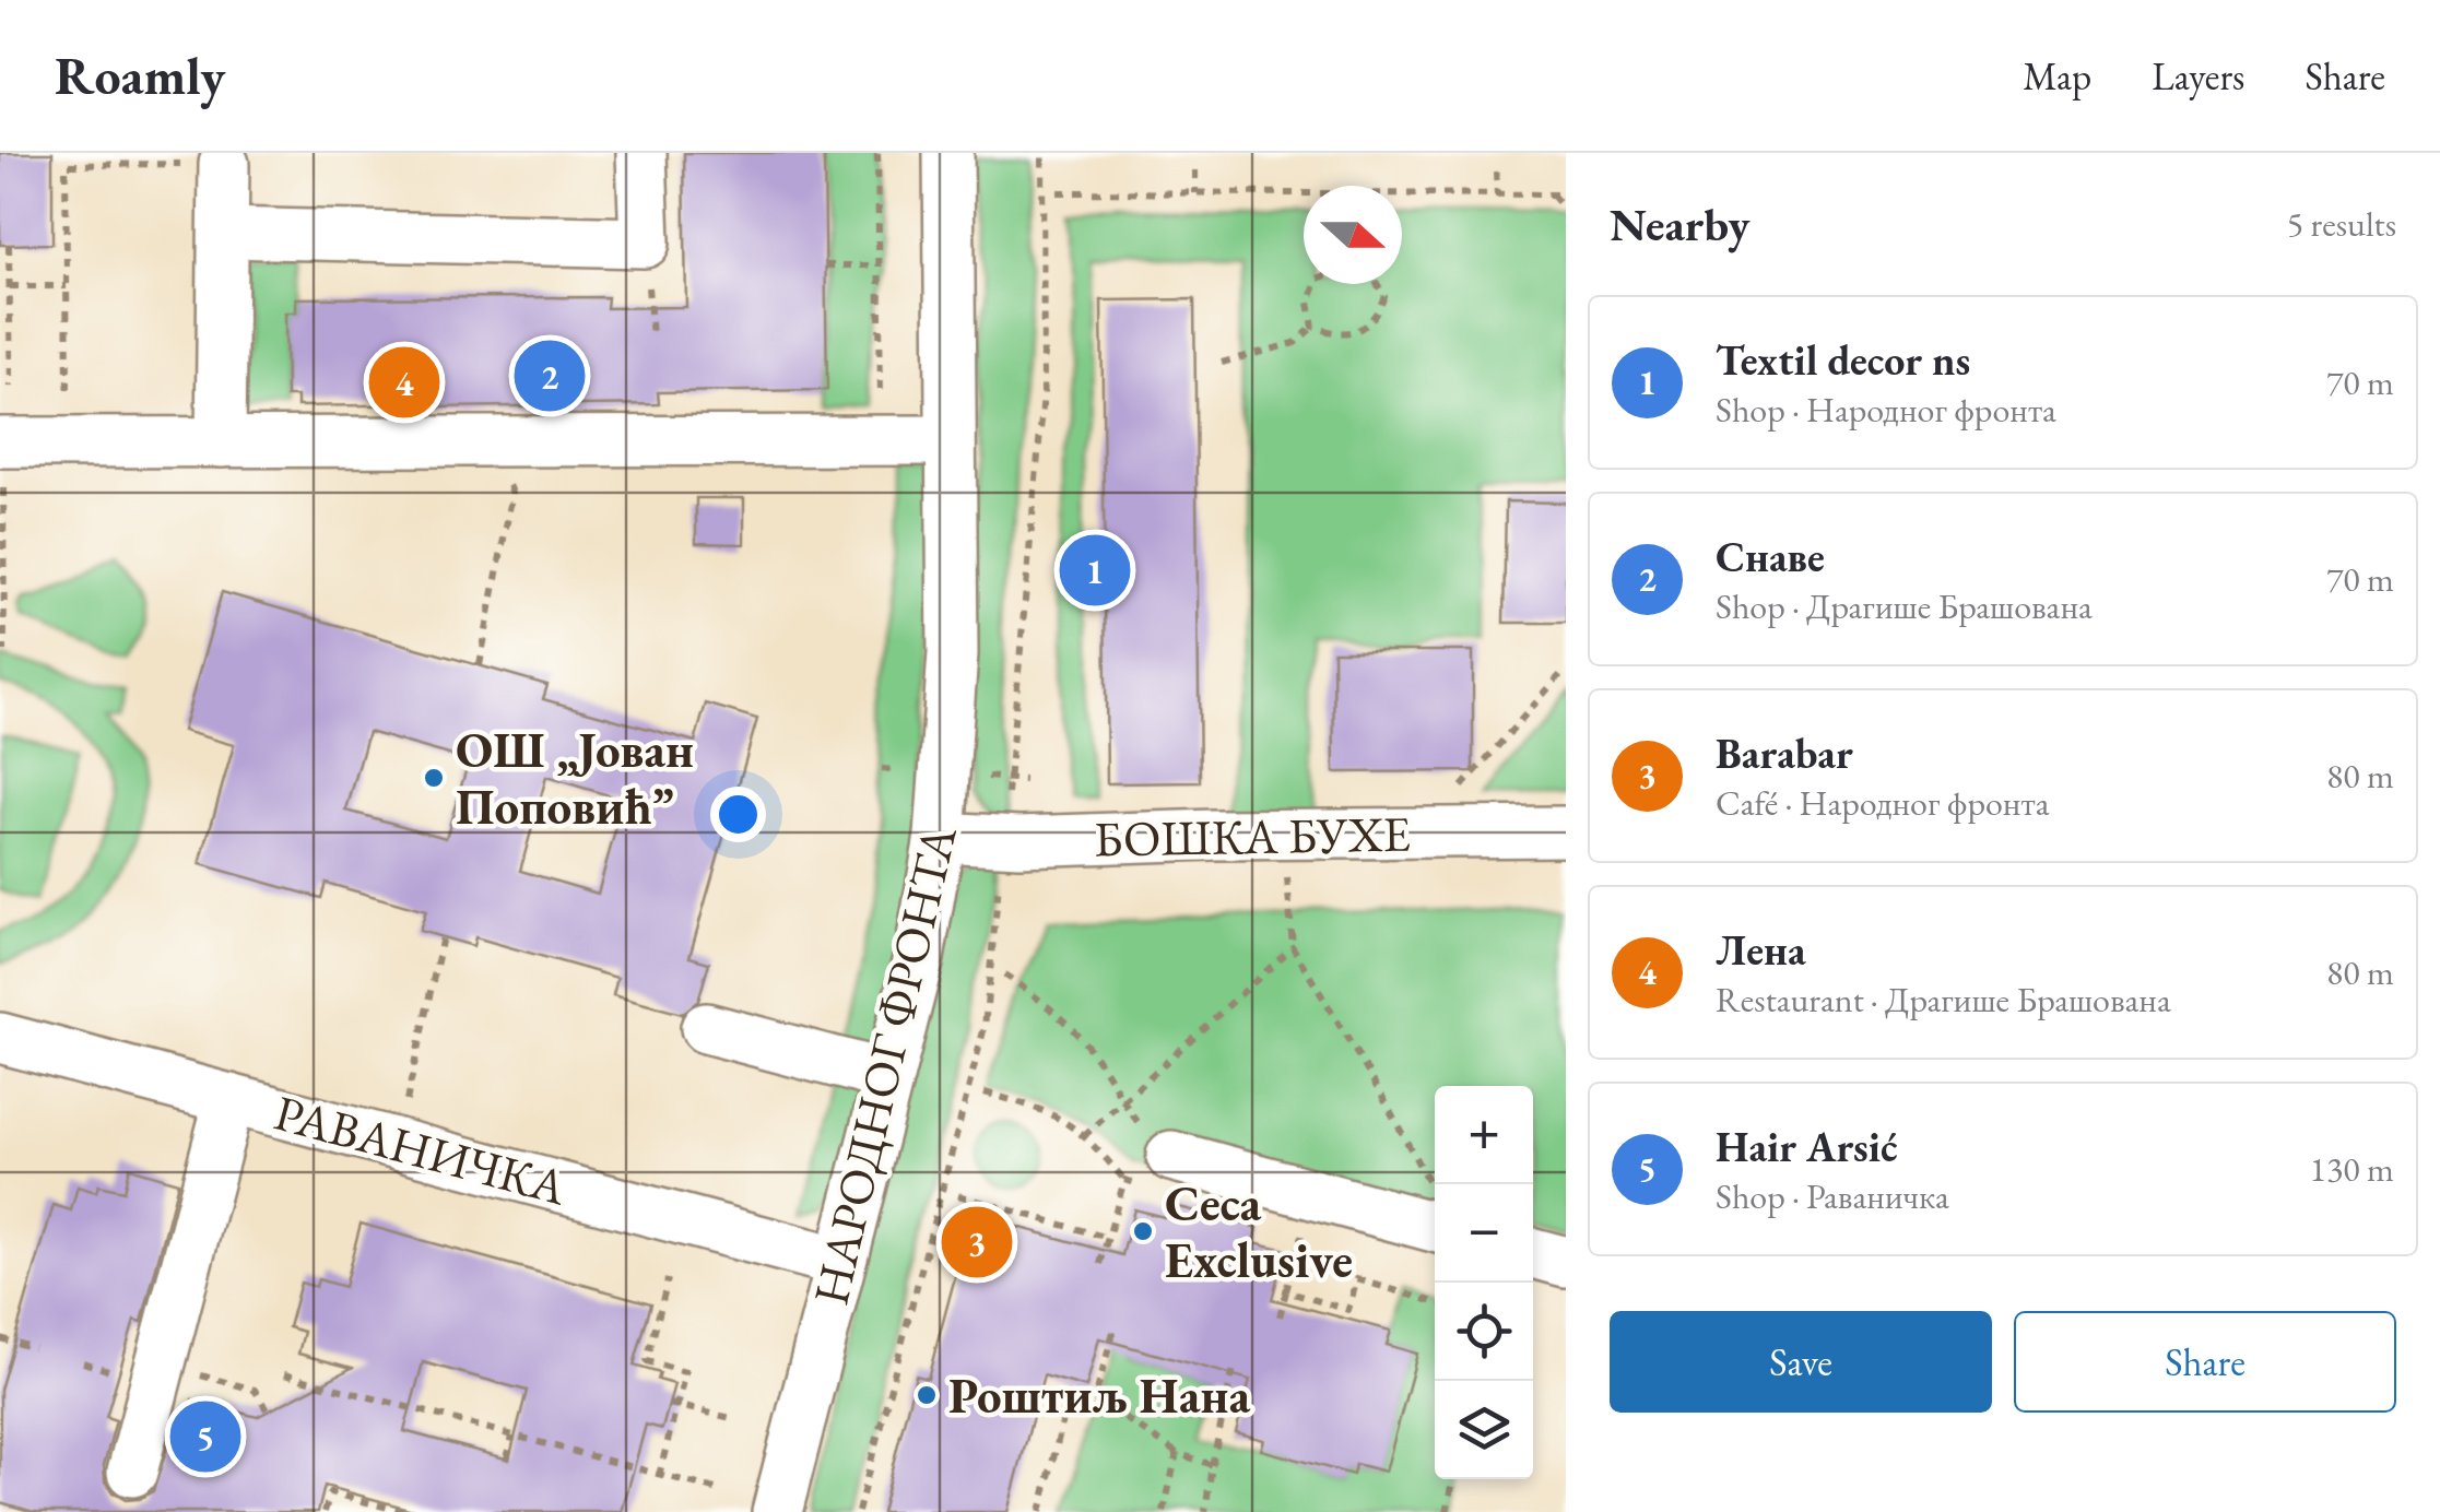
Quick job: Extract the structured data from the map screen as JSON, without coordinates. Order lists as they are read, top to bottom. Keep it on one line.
{"streets":{"street":["БОШКА БУХЕ","НАРОДНОГ ФРОНТА","РАВАНИЧКА"]},"crossings":[["БОШКА БУХЕ","НАРОДНОГ ФРОНТА"],["НАРОДНОГ ФРОНТА","РАВАНИЧКА"]],"places":["ОШ „Јован Поповић”","Ceca Exclusive","Роштиљ Нана"],"north":"right","page":{"header":"Roamly","nav":["Map","Layers","Share"],"heading":["Nearby","5 results"],"list":[{"mark":"1","name":"Textil decor ns","note":"Shop · Народног фронта","value":"70 m"},{"mark":"2","name":"Снаве","note":"Shop · Драгише Брашована","value":"70 m"},{"mark":"3","name":"Barabar","note":"Café · Народног фронта","value":"80 m"},{"mark":"4","name":"Лена","note":"Restaurant · Драгише Брашована","value":"80 m"},{"mark":"5","name":"Hair Arsić","note":"Shop · Раваничка","value":"130 m"}],"pins":["2","4","1","3","5"],"map_buttons":["+","−"],"buttons":["Save","Share"]}}
